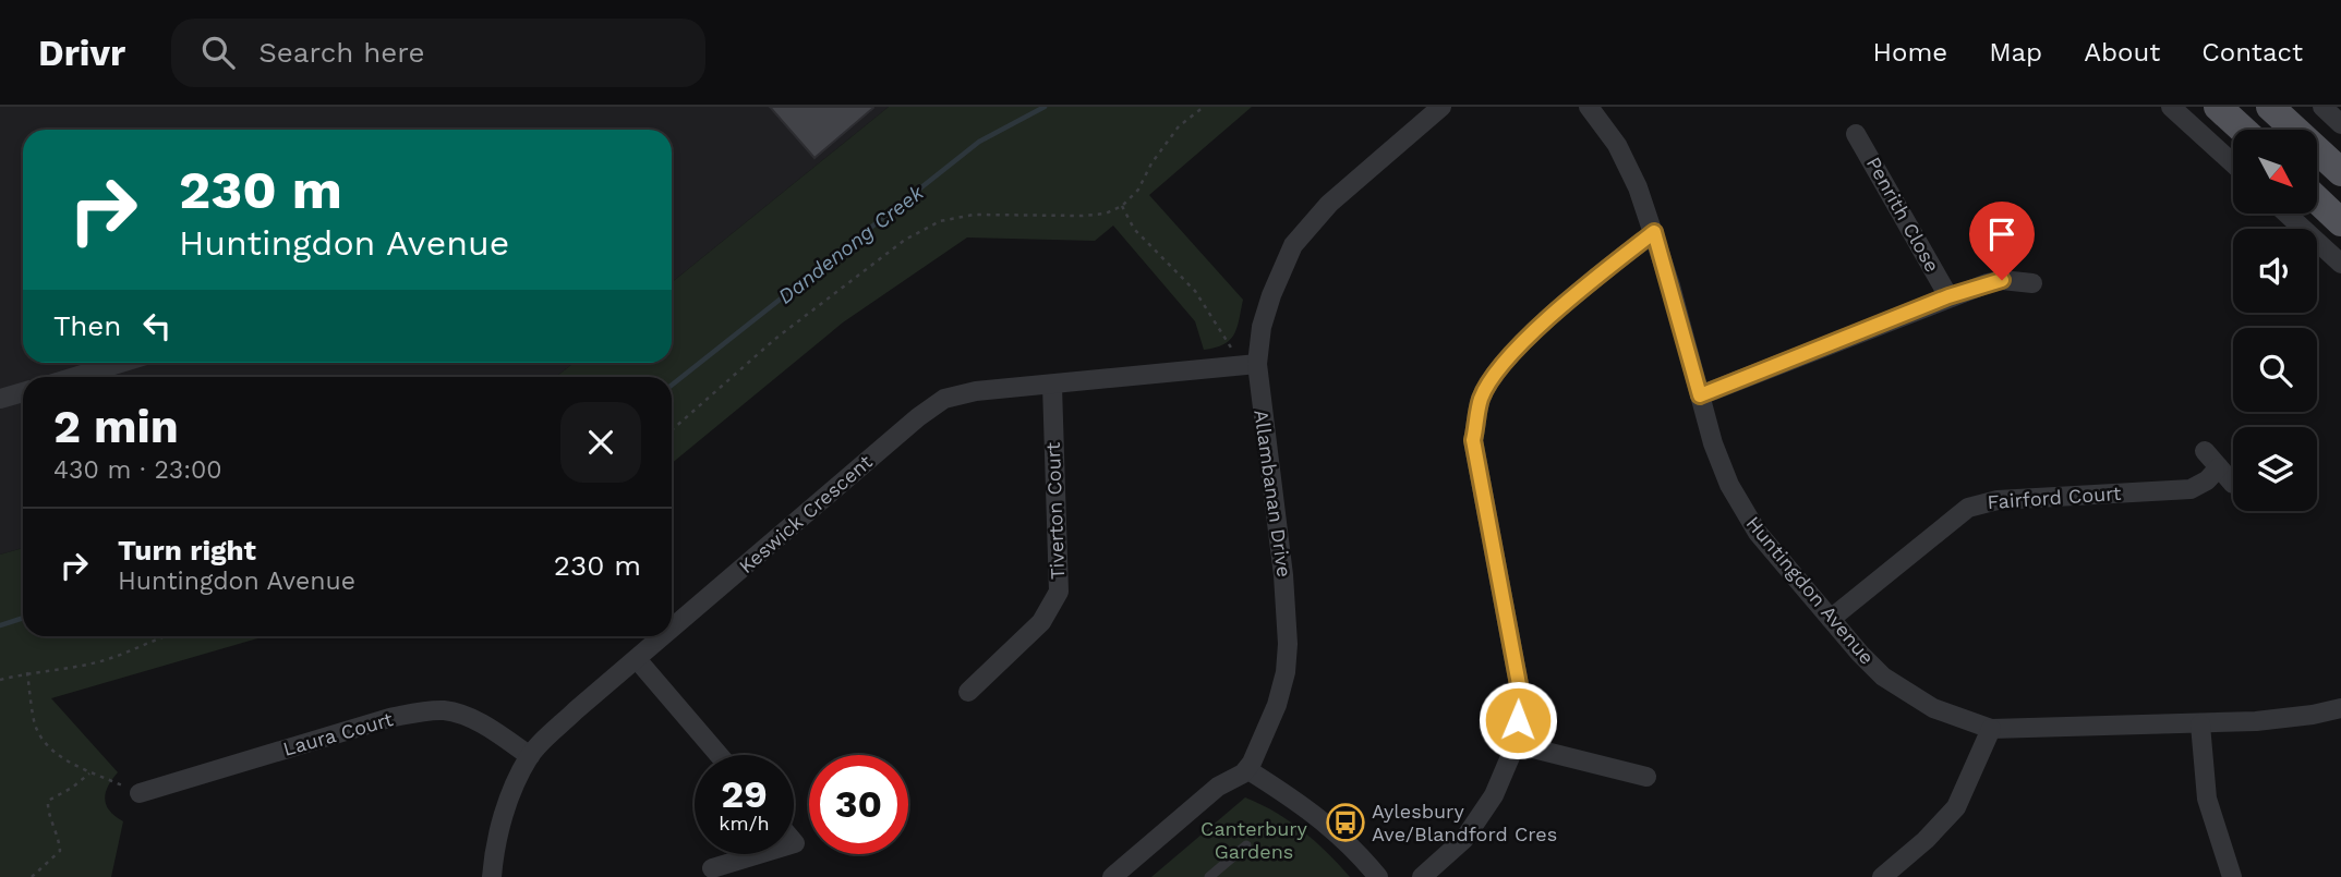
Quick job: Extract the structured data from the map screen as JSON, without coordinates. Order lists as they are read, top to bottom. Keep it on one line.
{"streets":{"street":["Penrith Close","Allambanan Drive","Fairford Court","Tiverton Court","Keswick Crescent","Huntingdon Avenue","Laura Court"]},"crossings":[["Allambanan Drive","Keswick Crescent"],["Fairford Court","Huntingdon Avenue"],["Tiverton Court","Keswick Crescent"],["Keswick Crescent","Laura Court"]],"water":["Dandenong Creek"],"parks":["Canterbury Gardens"],"places":{"bus stop":["Aylesbury Ave/Blandford Cres"]},"north":"bottom right","page":{"header":"Drivr","search":"Search here","nav":["Home","Map","About","Contact"],"turn":["230 m","Huntingdon Avenue"],"then":"Then","heading":["2 min","430 m · 23:00"],"list":[{"name":"Turn right","note":"Huntingdon Avenue","value":"230 m"}],"speed":"29 km/h","limit":"30"}}
